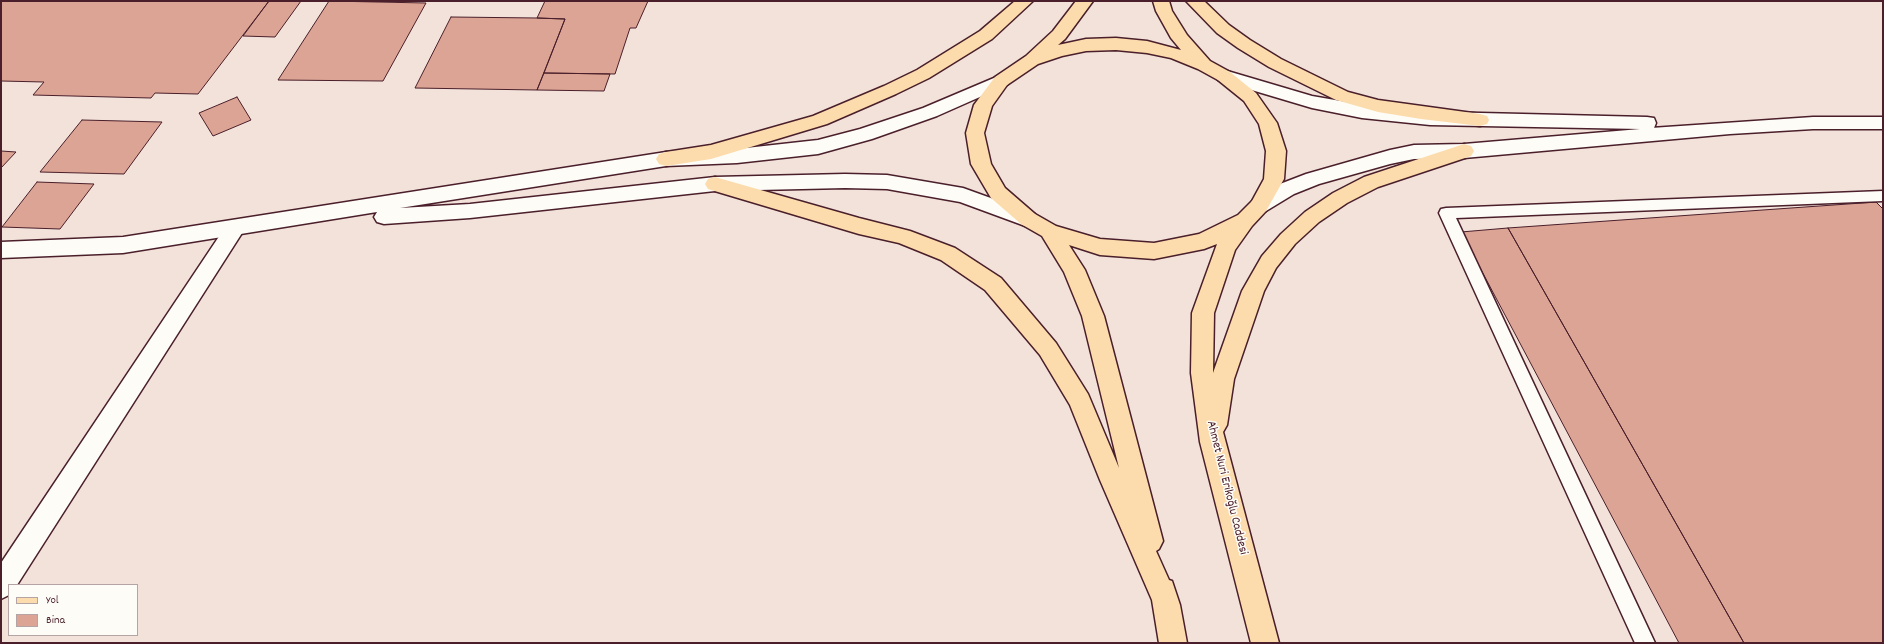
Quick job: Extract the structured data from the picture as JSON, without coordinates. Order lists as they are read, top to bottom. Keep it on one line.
{"streets":{"main road":["Ahmet Nuri Erikoğlu Caddesi"]},"legend":["Yol","Bina"]}
